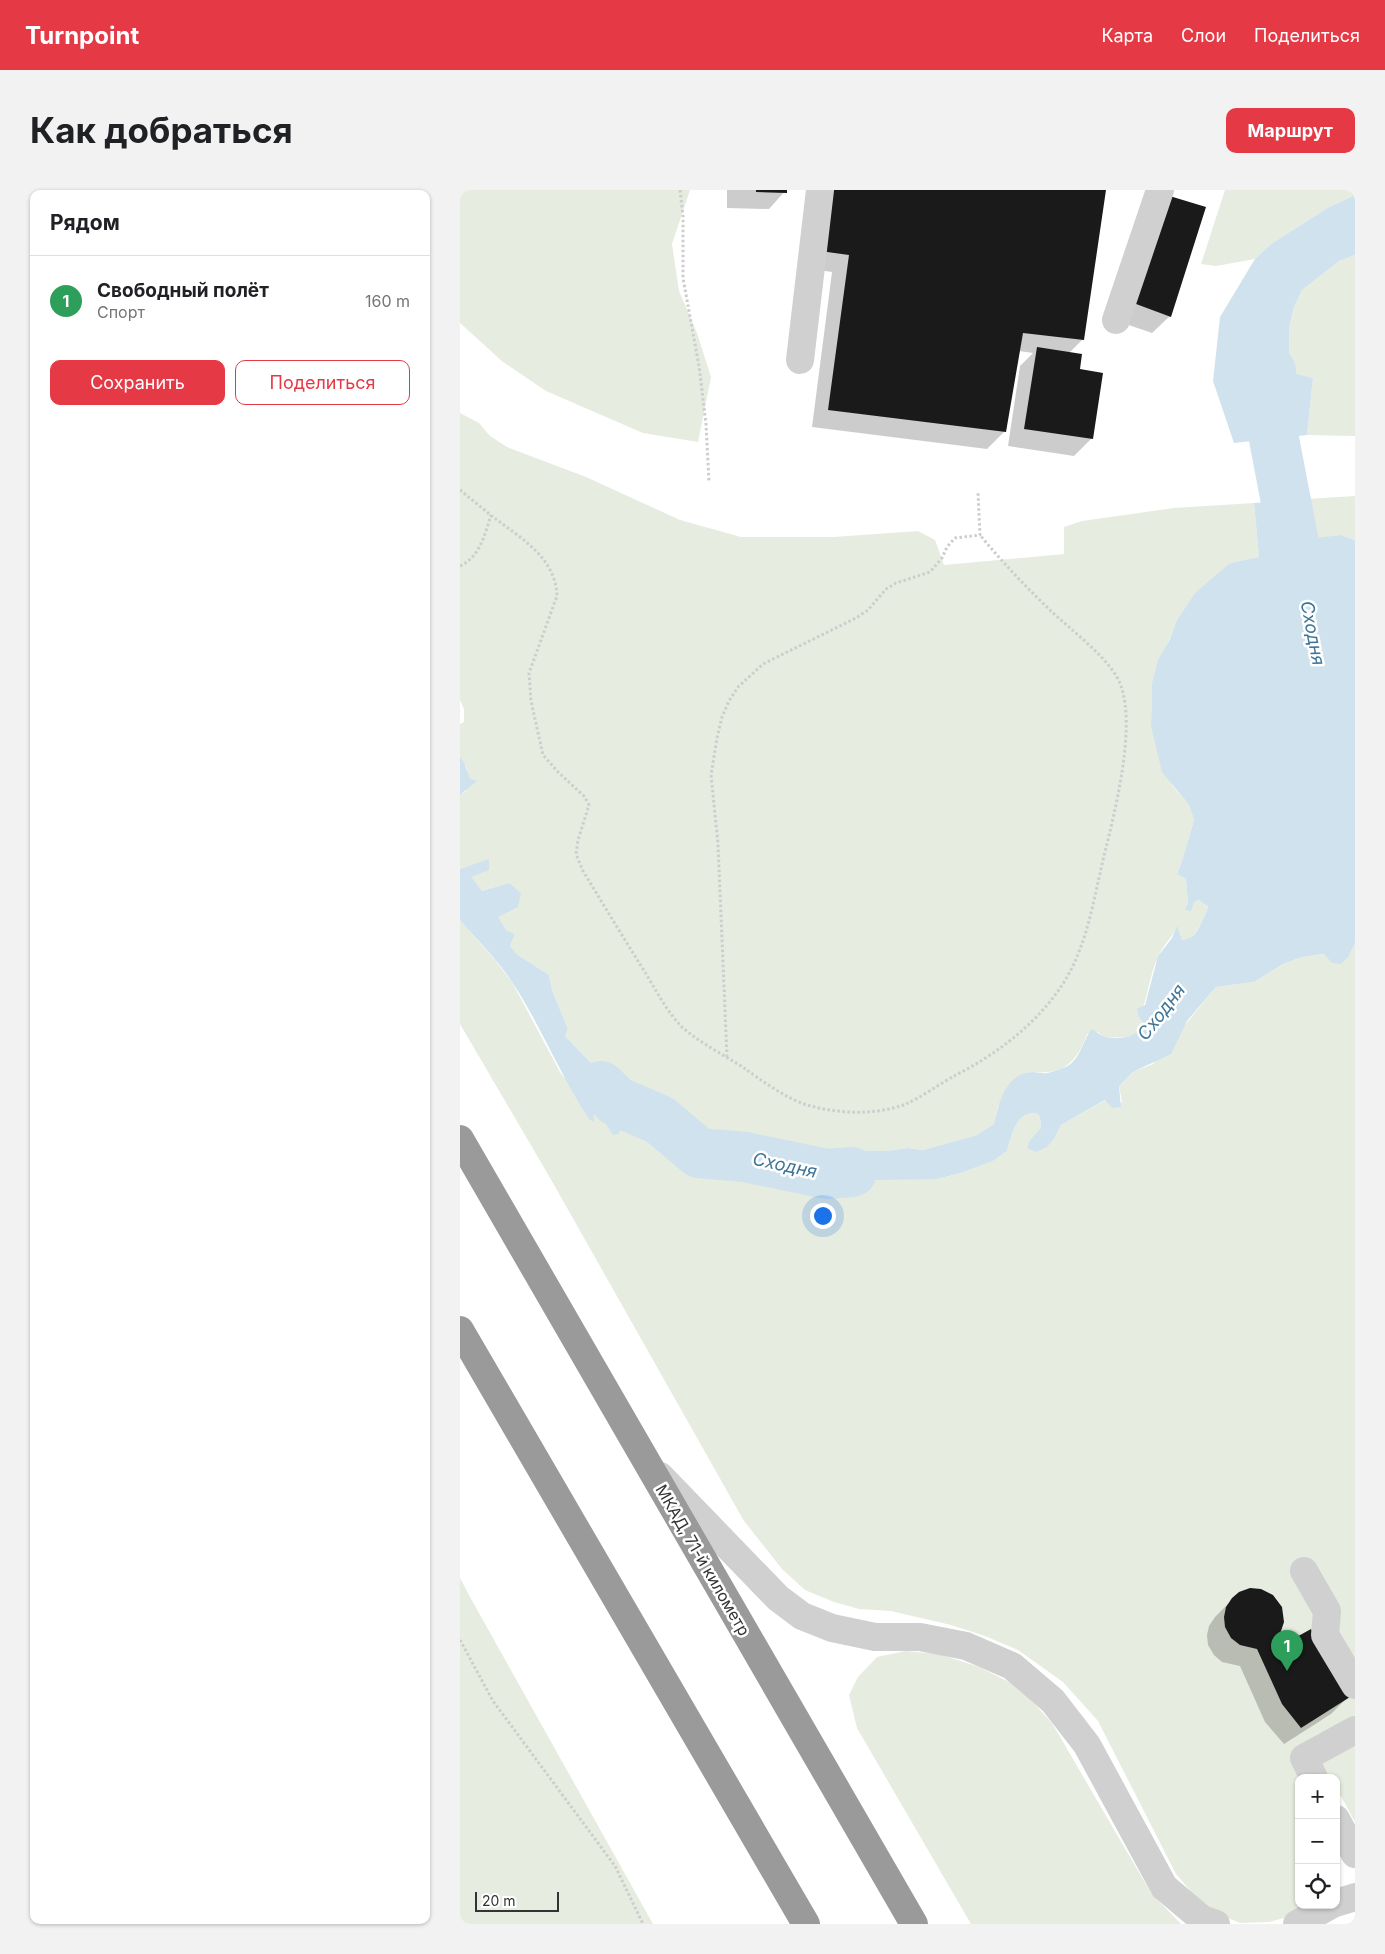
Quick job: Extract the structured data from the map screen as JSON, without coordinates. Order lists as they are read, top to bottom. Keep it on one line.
{"streets":{"highway":["МКАД, 71-й километр"]},"water":["Сходня"],"scale_bar":"20 m","page":{"header":"Turnpoint","nav":["Карта","Слои","Поделиться"],"buttons":["Маршрут",["Сохранить","Поделиться"]],"title":"Как добраться","heading":"Рядом","list":[{"mark":"1","name":"Свободный полёт","note":"Спорт","value":"160 m"}],"pins":"1","map_buttons":["+","−"],"scale":"20 m"}}
